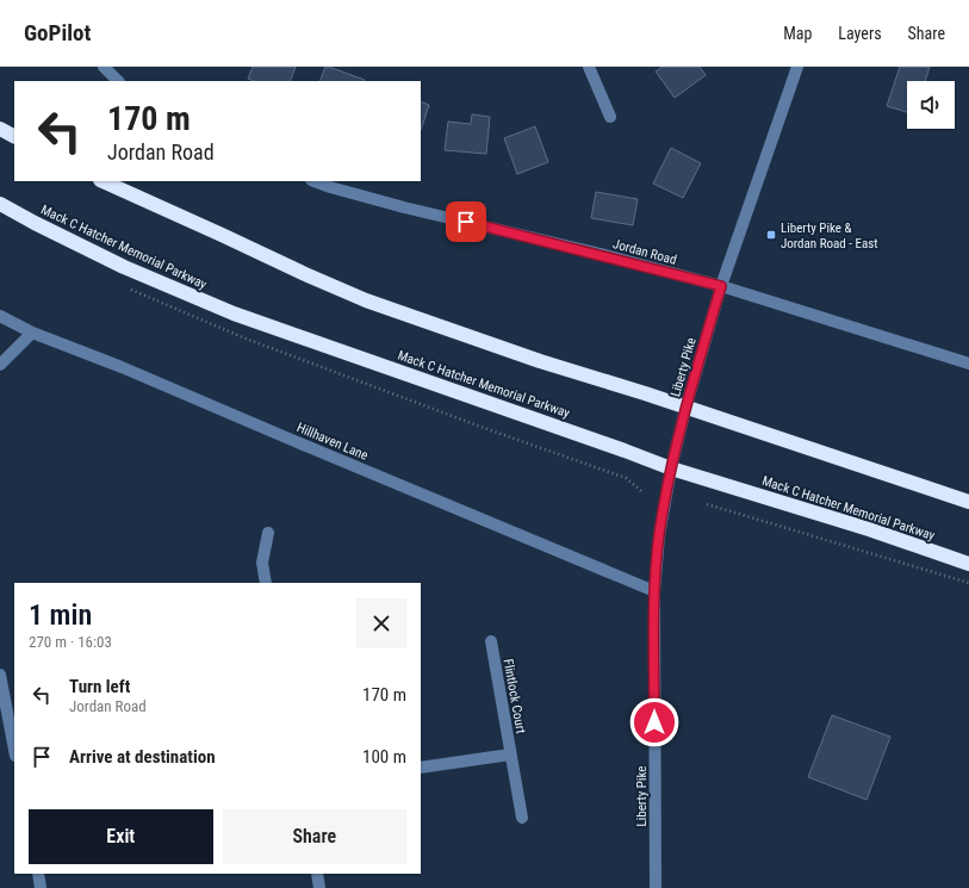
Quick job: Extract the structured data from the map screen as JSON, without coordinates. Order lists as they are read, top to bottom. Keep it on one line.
{"streets":{"highway":["Mack C Hatcher Memorial Parkway"],"street":["Jordan Road","Liberty Pike","Hillhaven Lane","Flintlock Court"]},"crossings":[["Mack C Hatcher Memorial Parkway","Liberty Pike"],["Jordan Road","Liberty Pike"],["Liberty Pike","Hillhaven Lane"]],"places":{"transit":["Liberty Pike & Jordan Road - East"]},"page":{"header":"GoPilot","nav":["Map","Layers","Share"],"turn":["170 m","Jordan Road"],"heading":["1 min","270 m · 16:03"],"list":[{"name":"Turn left","note":"Jordan Road","value":"170 m"},{"name":"Arrive at destination","value":"100 m"}],"buttons":["Exit","Share"]}}
